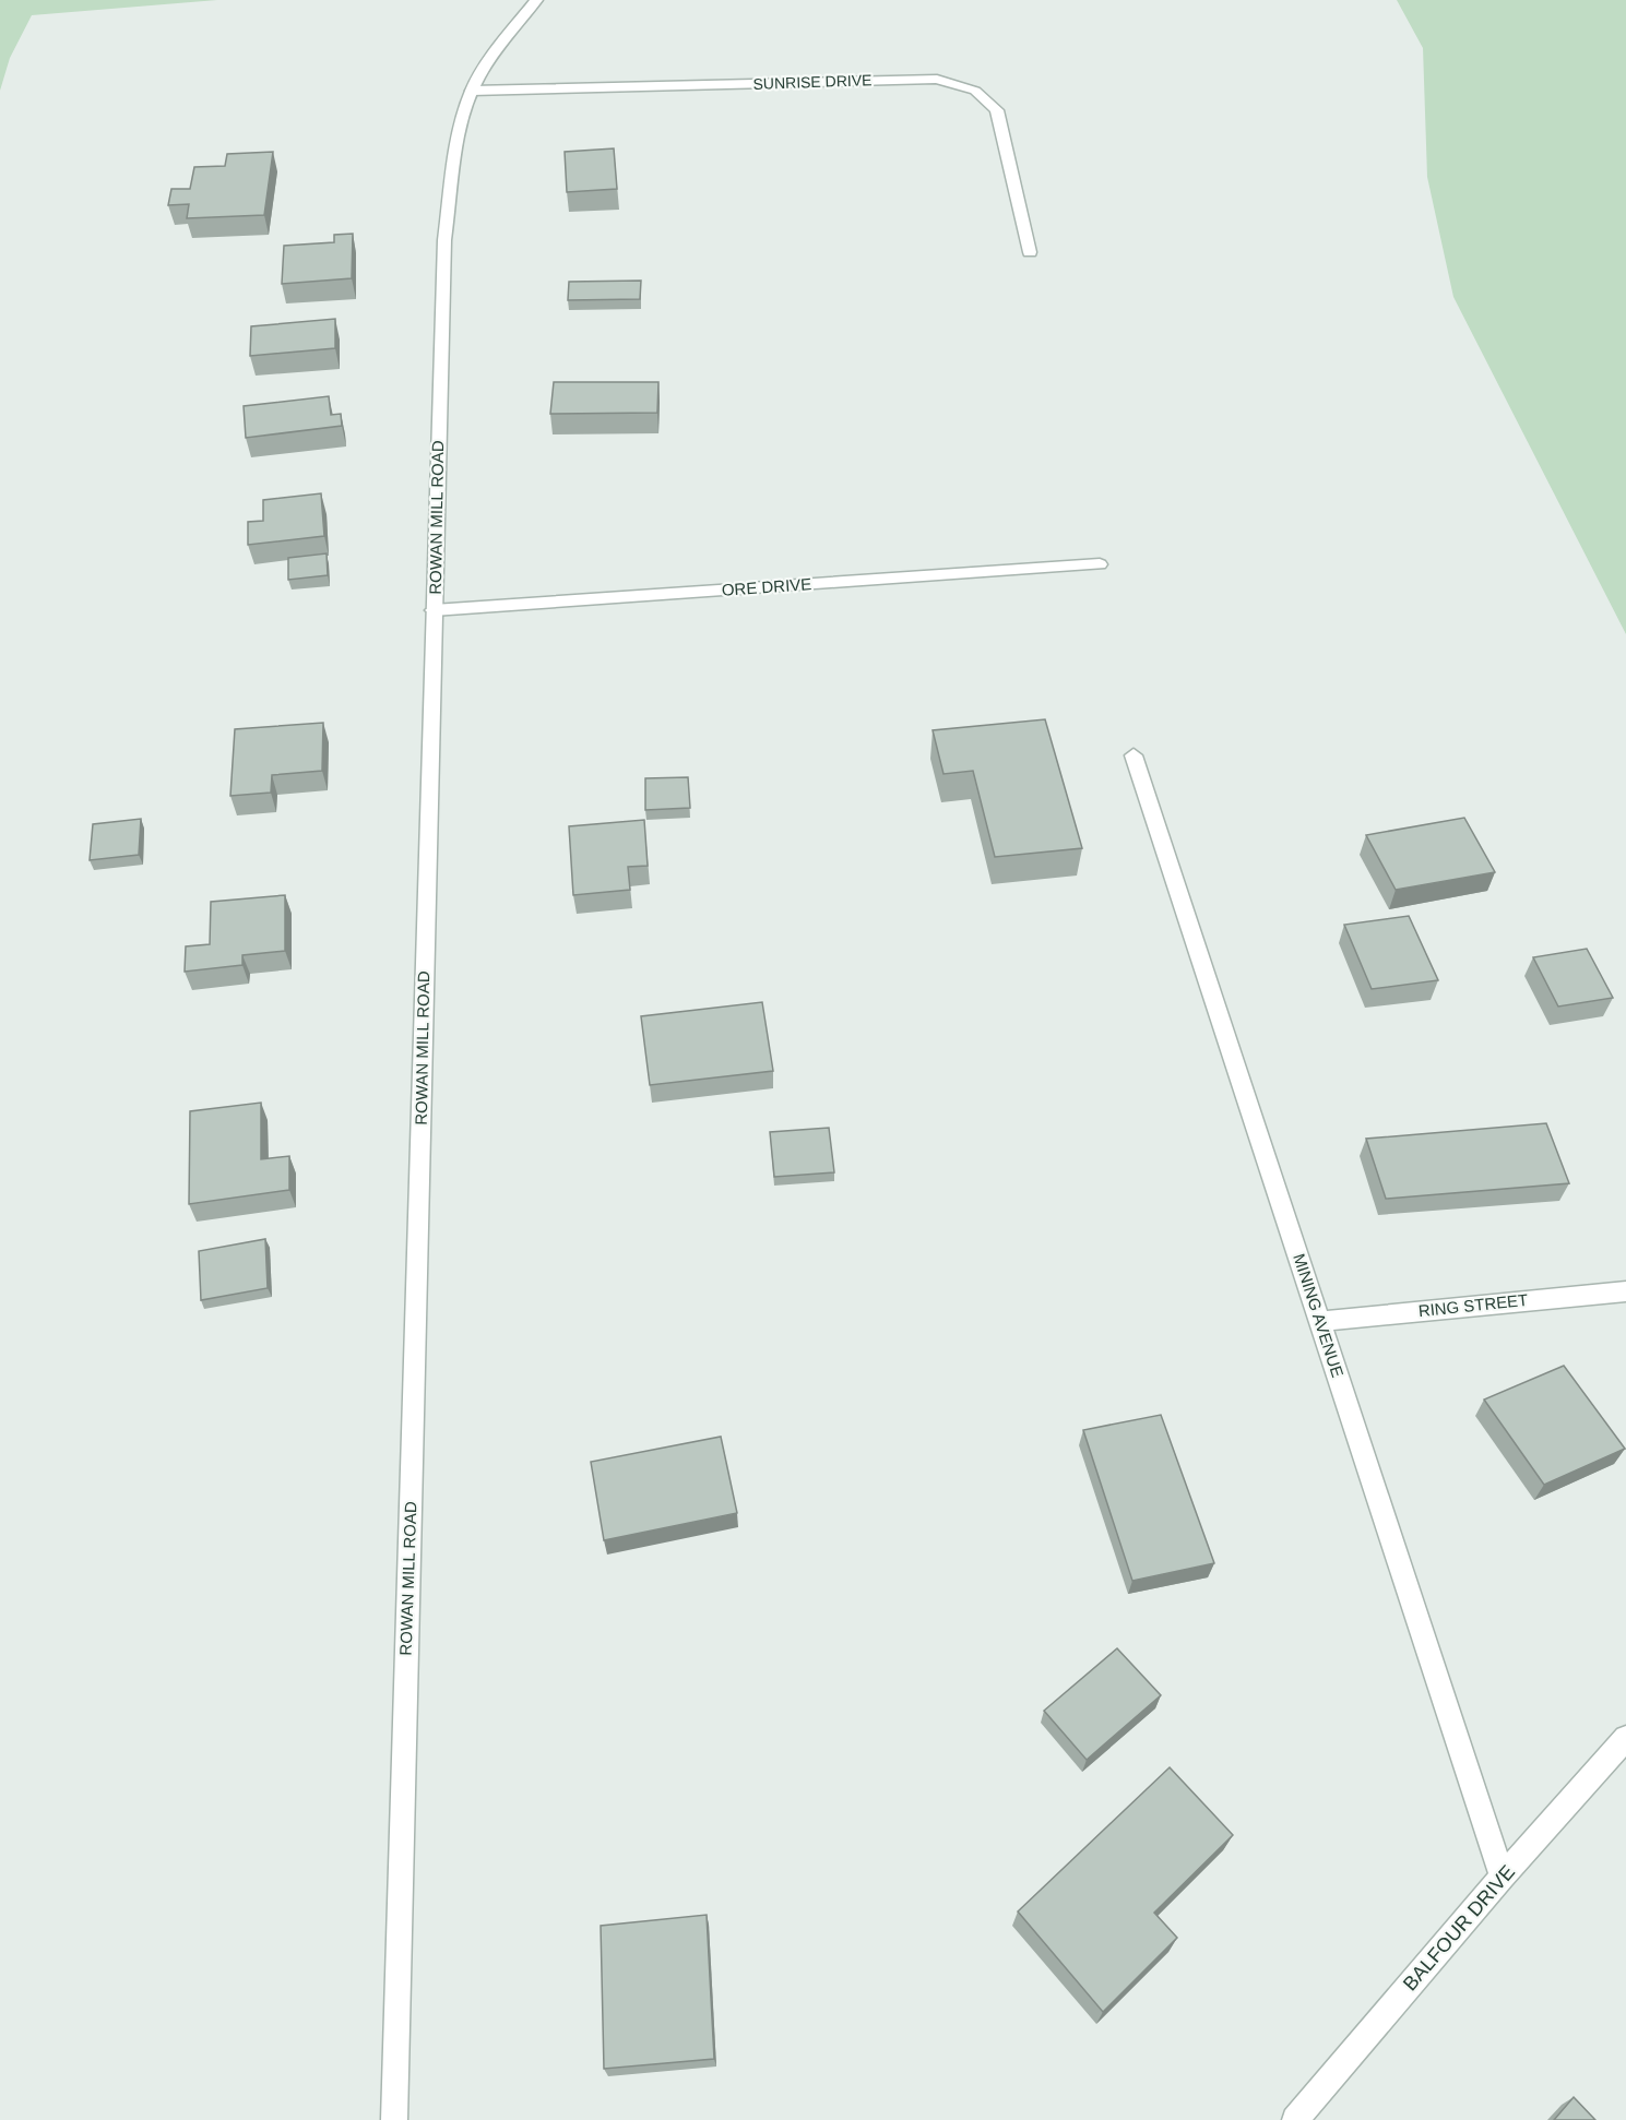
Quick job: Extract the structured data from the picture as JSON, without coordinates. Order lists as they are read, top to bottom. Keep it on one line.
{"streets":{"street":["SUNRISE DRIVE","ROWAN MILL ROAD","ORE DRIVE","RING STREET","MINING AVENUE","BALFOUR DRIVE"]},"crossings":[["SUNRISE DRIVE","ROWAN MILL ROAD"],["ROWAN MILL ROAD","ORE DRIVE"],["RING STREET","MINING AVENUE"],["MINING AVENUE","BALFOUR DRIVE"]]}
